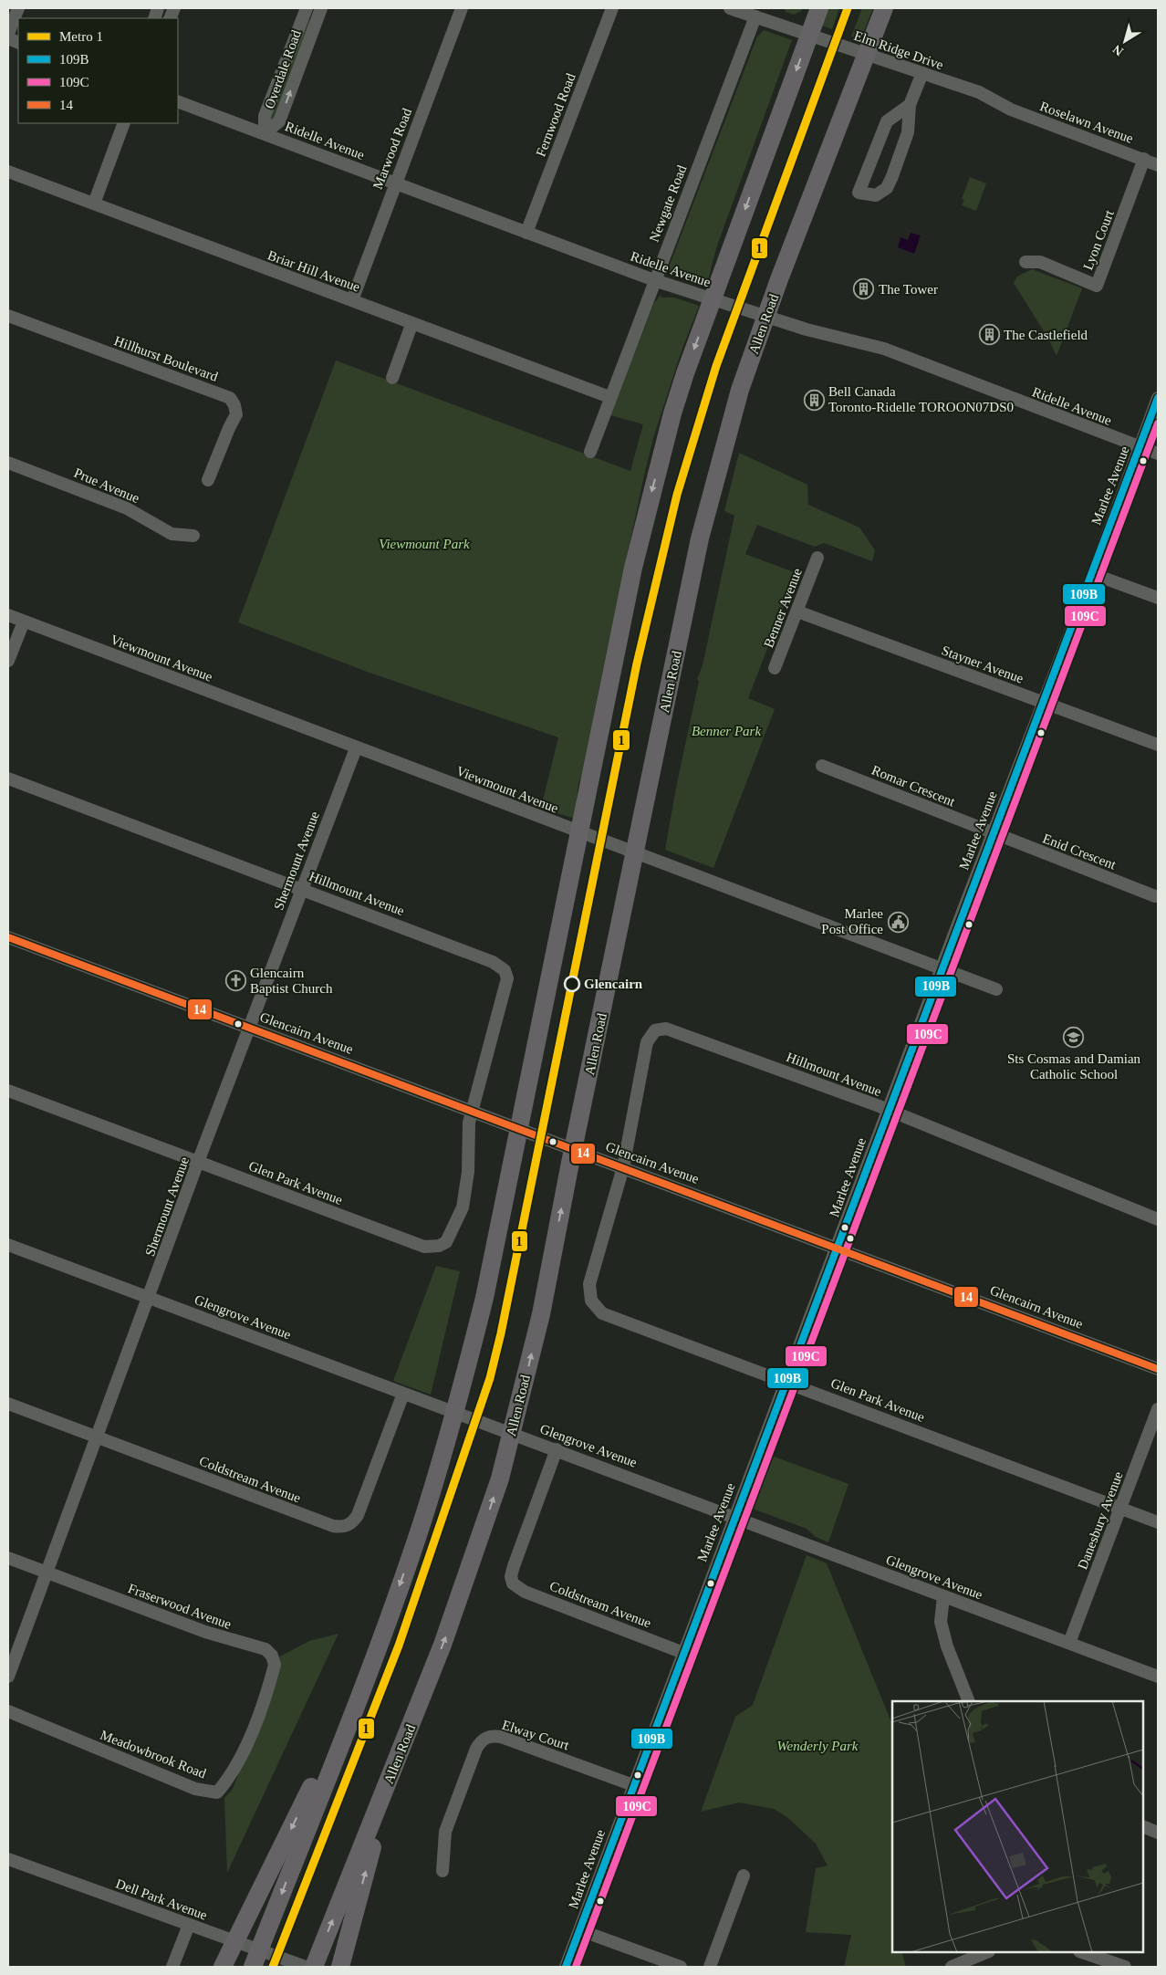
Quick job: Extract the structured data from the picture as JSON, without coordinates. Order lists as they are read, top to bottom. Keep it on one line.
{"streets":{"highway":["Allen Road"],"street":["Elm Ridge Drive","Overdale Road","Fernwood Road","Roselawn Avenue","Ridelle Avenue","Marwood Road","Newgate Road","Lyon Court","Briar Hill Avenue","Hillhurst Boulevard","Prue Avenue","Marlee Avenue","Benner Avenue","Viewmount Avenue","Stayner Avenue","Romar Crescent","Enid Crescent","Shermount Avenue","Hillmount Avenue","Glencairn Avenue","Glen Park Avenue","Glengrove Avenue","Coldstream Avenue","Danesbury Avenue","Fraserwood Avenue","Elway Court","Meadowbrook Road","Dell Park Avenue"]},"crossings":[["Elm Ridge Drive","Roselawn Avenue"],["Elm Ridge Drive","Newgate Road"],["Overdale Road","Ridelle Avenue"],["Fernwood Road","Ridelle Avenue"],["Roselawn Avenue","Lyon Court"],["Ridelle Avenue","Marwood Road"],["Ridelle Avenue","Newgate Road"],["Ridelle Avenue","Marlee Avenue"],["Marwood Road","Briar Hill Avenue"],["Newgate Road","Briar Hill Avenue"],["Marlee Avenue","Viewmount Avenue"],["Marlee Avenue","Stayner Avenue"],["Marlee Avenue","Romar Crescent"],["Marlee Avenue","Enid Crescent"],["Marlee Avenue","Hillmount Avenue"],["Marlee Avenue","Glencairn Avenue"],["Marlee Avenue","Glen Park Avenue"],["Marlee Avenue","Glengrove Avenue"],["Marlee Avenue","Coldstream Avenue"],["Marlee Avenue","Elway Court"],["Benner Avenue","Stayner Avenue"],["Viewmount Avenue","Shermount Avenue"],["Romar Crescent","Enid Crescent"],["Shermount Avenue","Hillmount Avenue"],["Shermount Avenue","Glencairn Avenue"],["Shermount Avenue","Glen Park Avenue"],["Shermount Avenue","Glengrove Avenue"],["Shermount Avenue","Coldstream Avenue"],["Shermount Avenue","Fraserwood Avenue"],["Hillmount Avenue","Glencairn Avenue"],["Hillmount Avenue","Glen Park Avenue"],["Glencairn Avenue","Glen Park Avenue"],["Glen Park Avenue","Danesbury Avenue"],["Glengrove Avenue","Coldstream Avenue"],["Glengrove Avenue","Danesbury Avenue"],["Fraserwood Avenue","Meadowbrook Road"]],"parks":["Viewmount Park","Benner Park","Wenderly Park"],"places":{"building":["The Tower","The Castlefield","Bell Canada Toronto-Ridelle TOROON07DS0"],"public building":["Marlee Post Office"],"church":["Glencairn Baptist Church"],"other":["Glencairn"],"school or university":["Sts Cosmas and Damian Catholic School"]},"lines":["metro line 1","transit line 109B","transit line 109C","transit line 14"],"legend":["Metro 1","109B","109C","14"],"north":"bottom left"}
